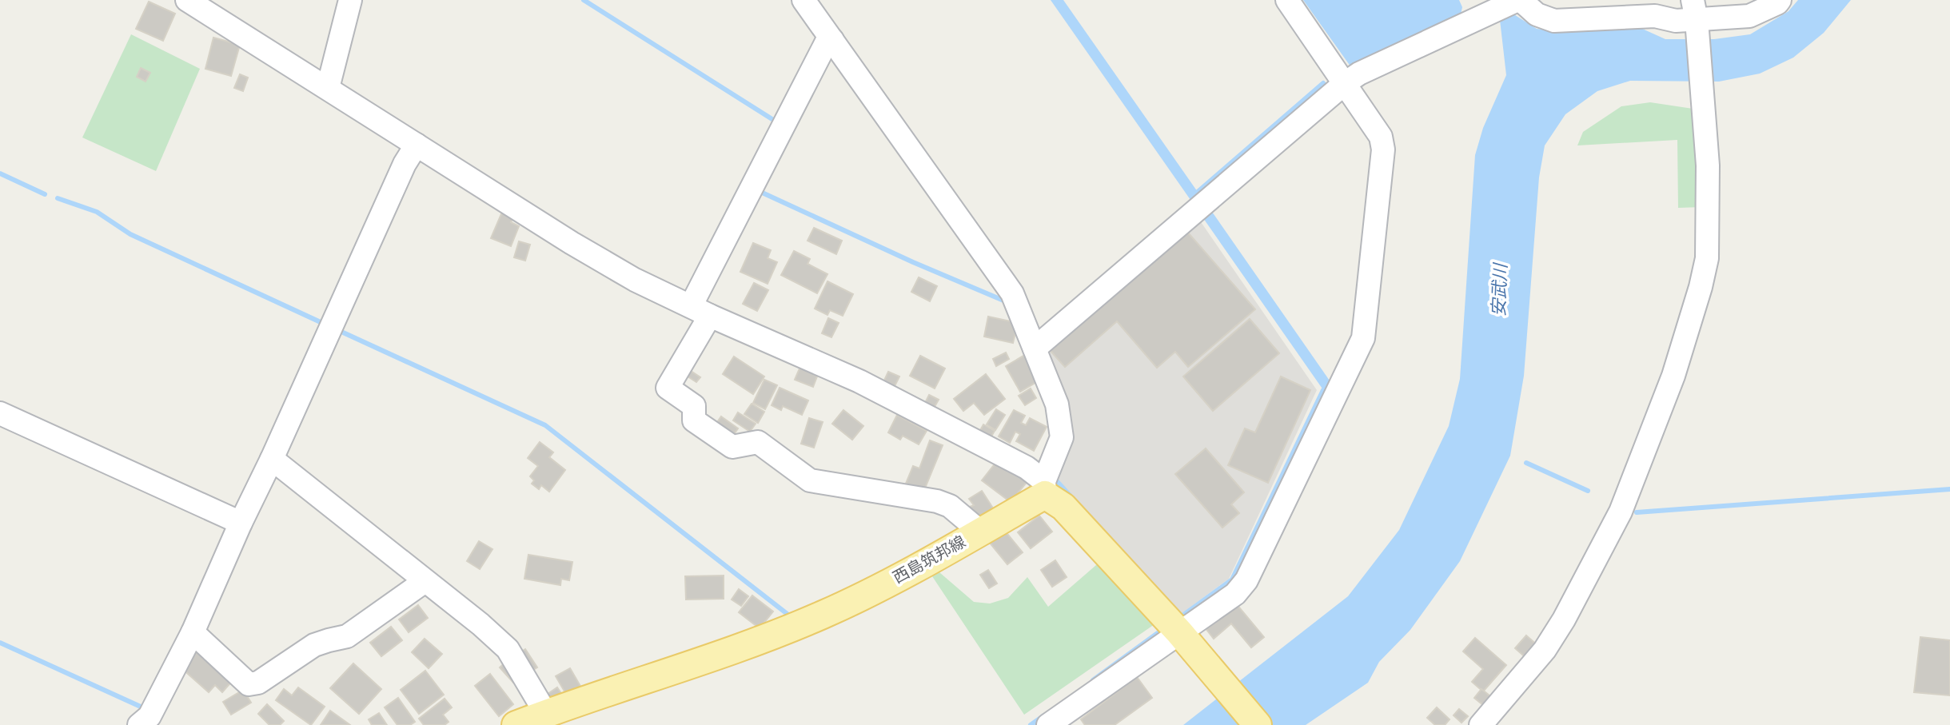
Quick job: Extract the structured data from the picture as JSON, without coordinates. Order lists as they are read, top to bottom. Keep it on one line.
{"streets":{"main road":["西島筑邦線"]},"water":["安武川"]}
